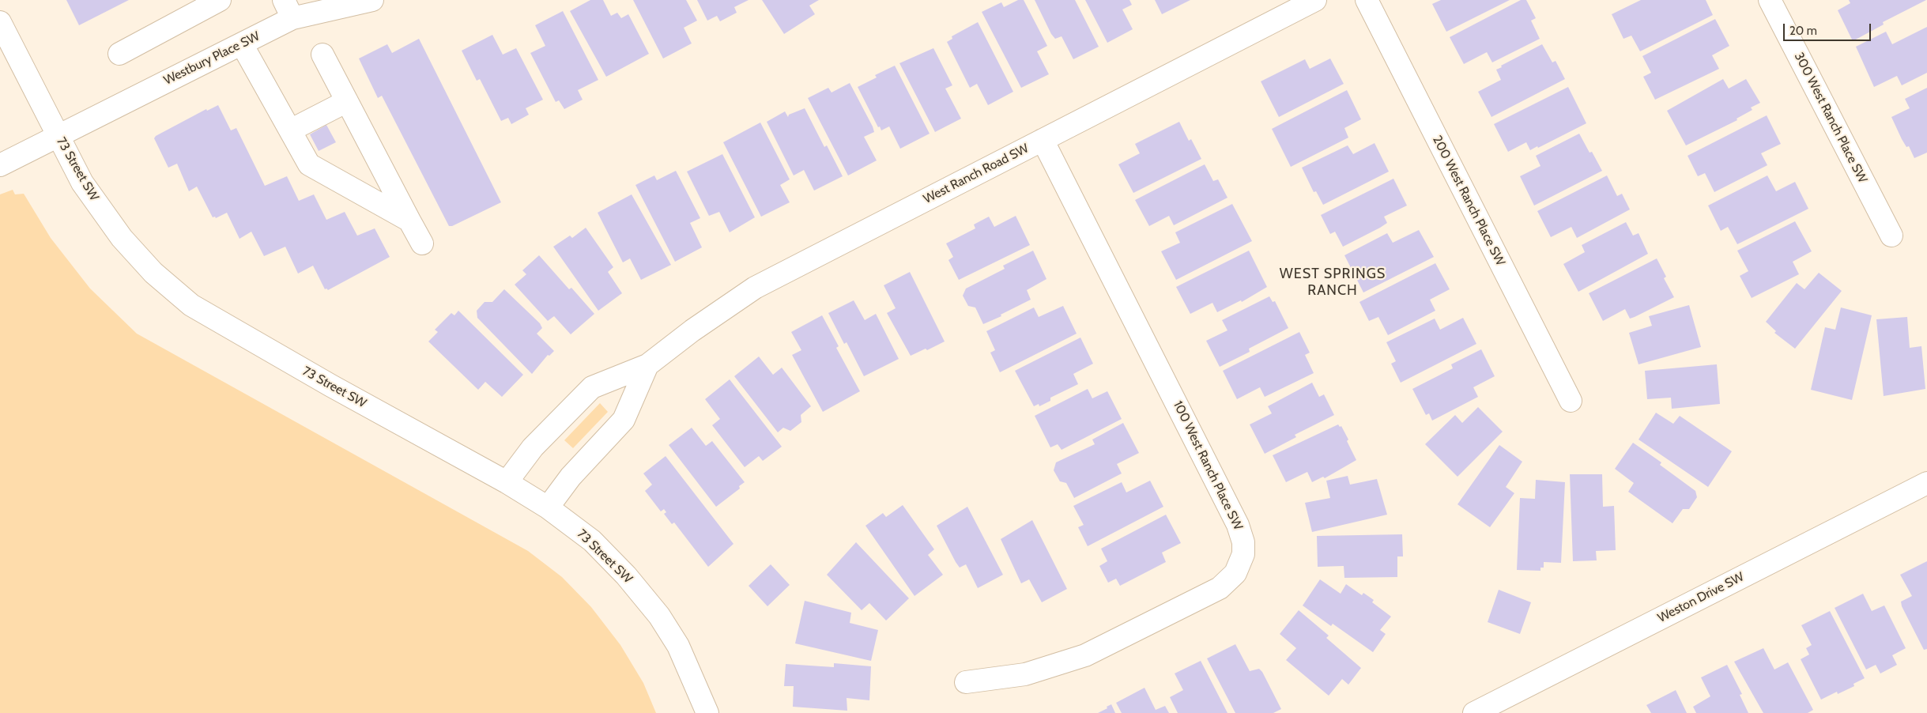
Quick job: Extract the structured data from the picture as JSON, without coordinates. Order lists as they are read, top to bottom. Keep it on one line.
{"streets":{"street":["Westbury Place SW","300 West Ranch Place SW","73 Street SW","West Ranch Road SW","200 West Ranch Place SW","100 West Ranch Place SW","Weston Drive SW"]},"crossings":[["Westbury Place SW","73 Street SW"],["73 Street SW","West Ranch Road SW"],["West Ranch Road SW","100 West Ranch Place SW"]],"districts":["WEST SPRINGS RANCH"],"scale_bar":"20 m"}
